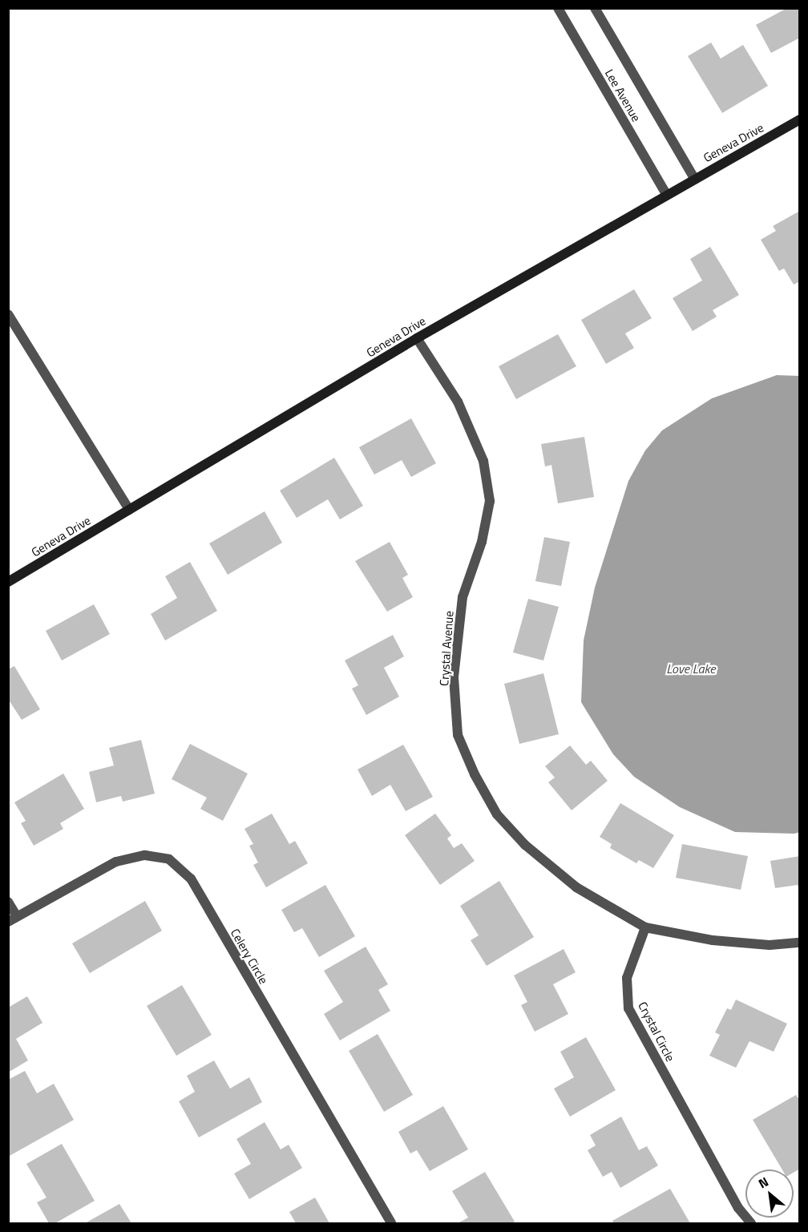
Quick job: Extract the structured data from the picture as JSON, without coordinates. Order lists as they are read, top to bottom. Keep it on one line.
{"streets":{"main road":["Geneva Drive"],"street":["Lee Avenue","Crystal Avenue","Celery Circle","Crystal Circle"]},"crossings":[["Lee Avenue","Geneva Drive"],["Geneva Drive","Crystal Avenue"],["Crystal Avenue","Crystal Circle"]],"water":["Love Lake"],"north":"top left"}
